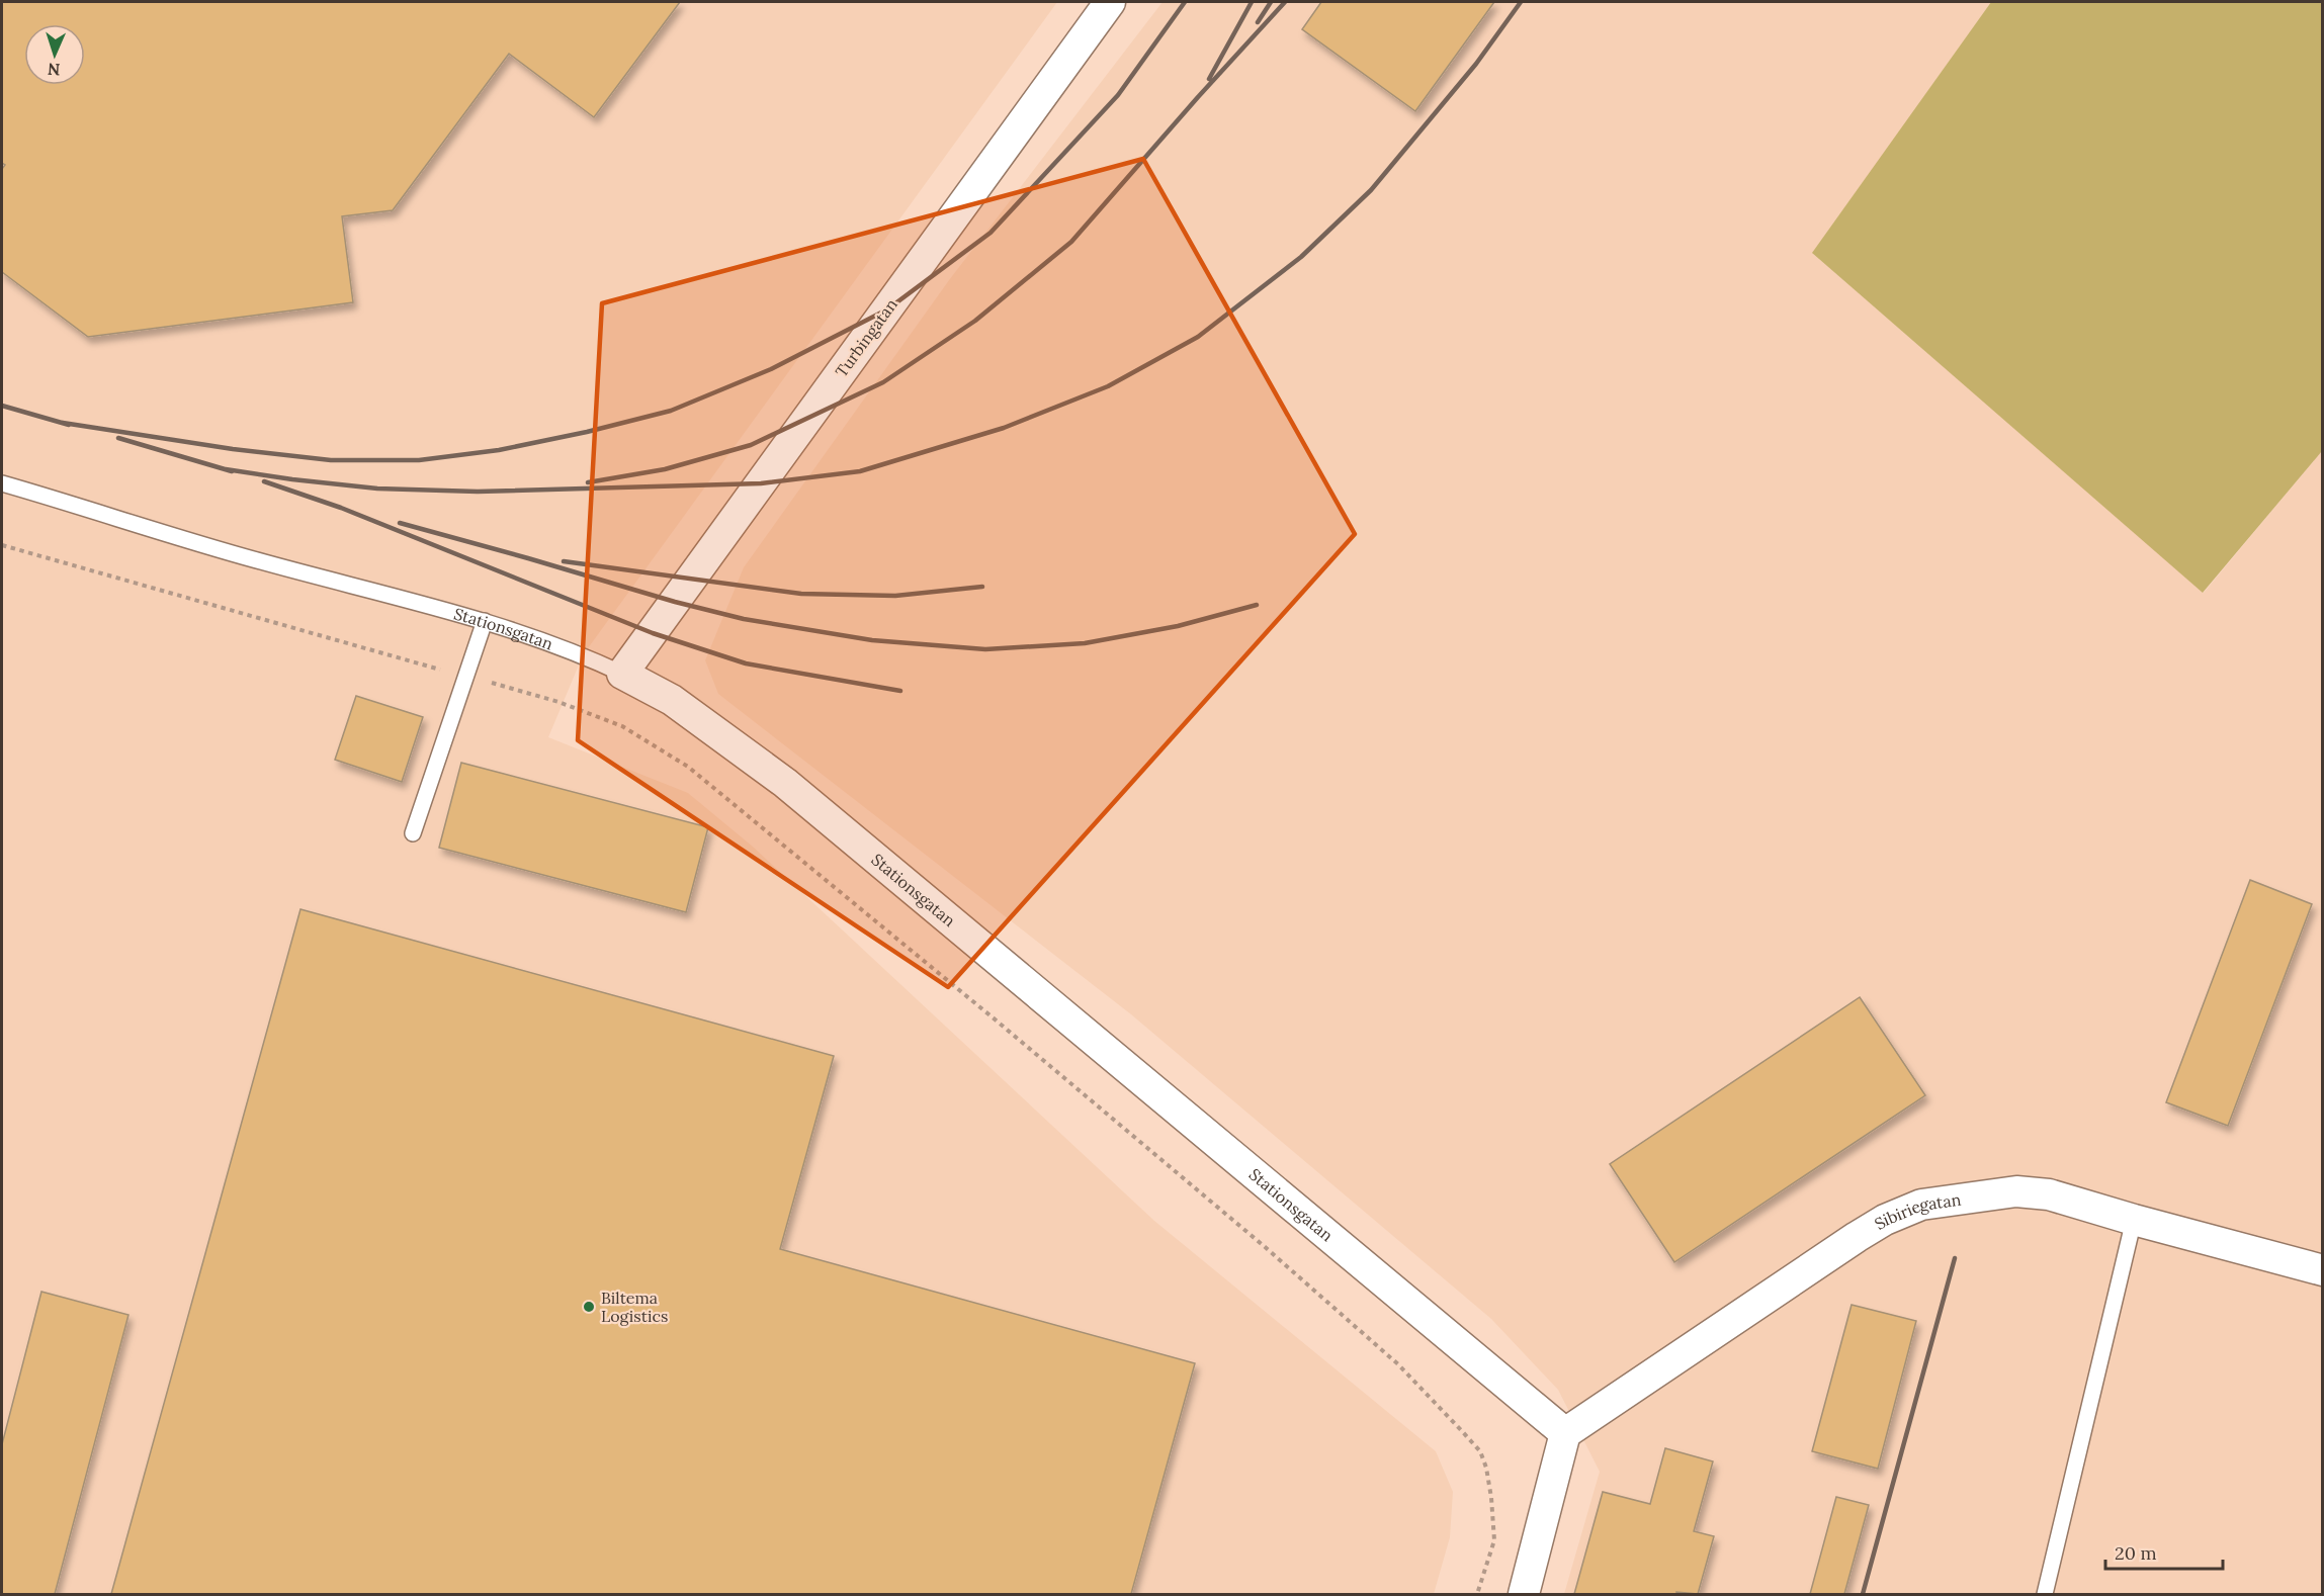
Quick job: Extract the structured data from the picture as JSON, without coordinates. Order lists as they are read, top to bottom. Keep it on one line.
{"streets":{"street":["Turbingatan","Stationsgatan","Sibiriegatan"]},"crossings":[["Turbingatan","Stationsgatan"],["Stationsgatan","Sibiriegatan"]],"places":["Biltema Logistics"],"scale_bar":"20 m","north":"bottom"}
